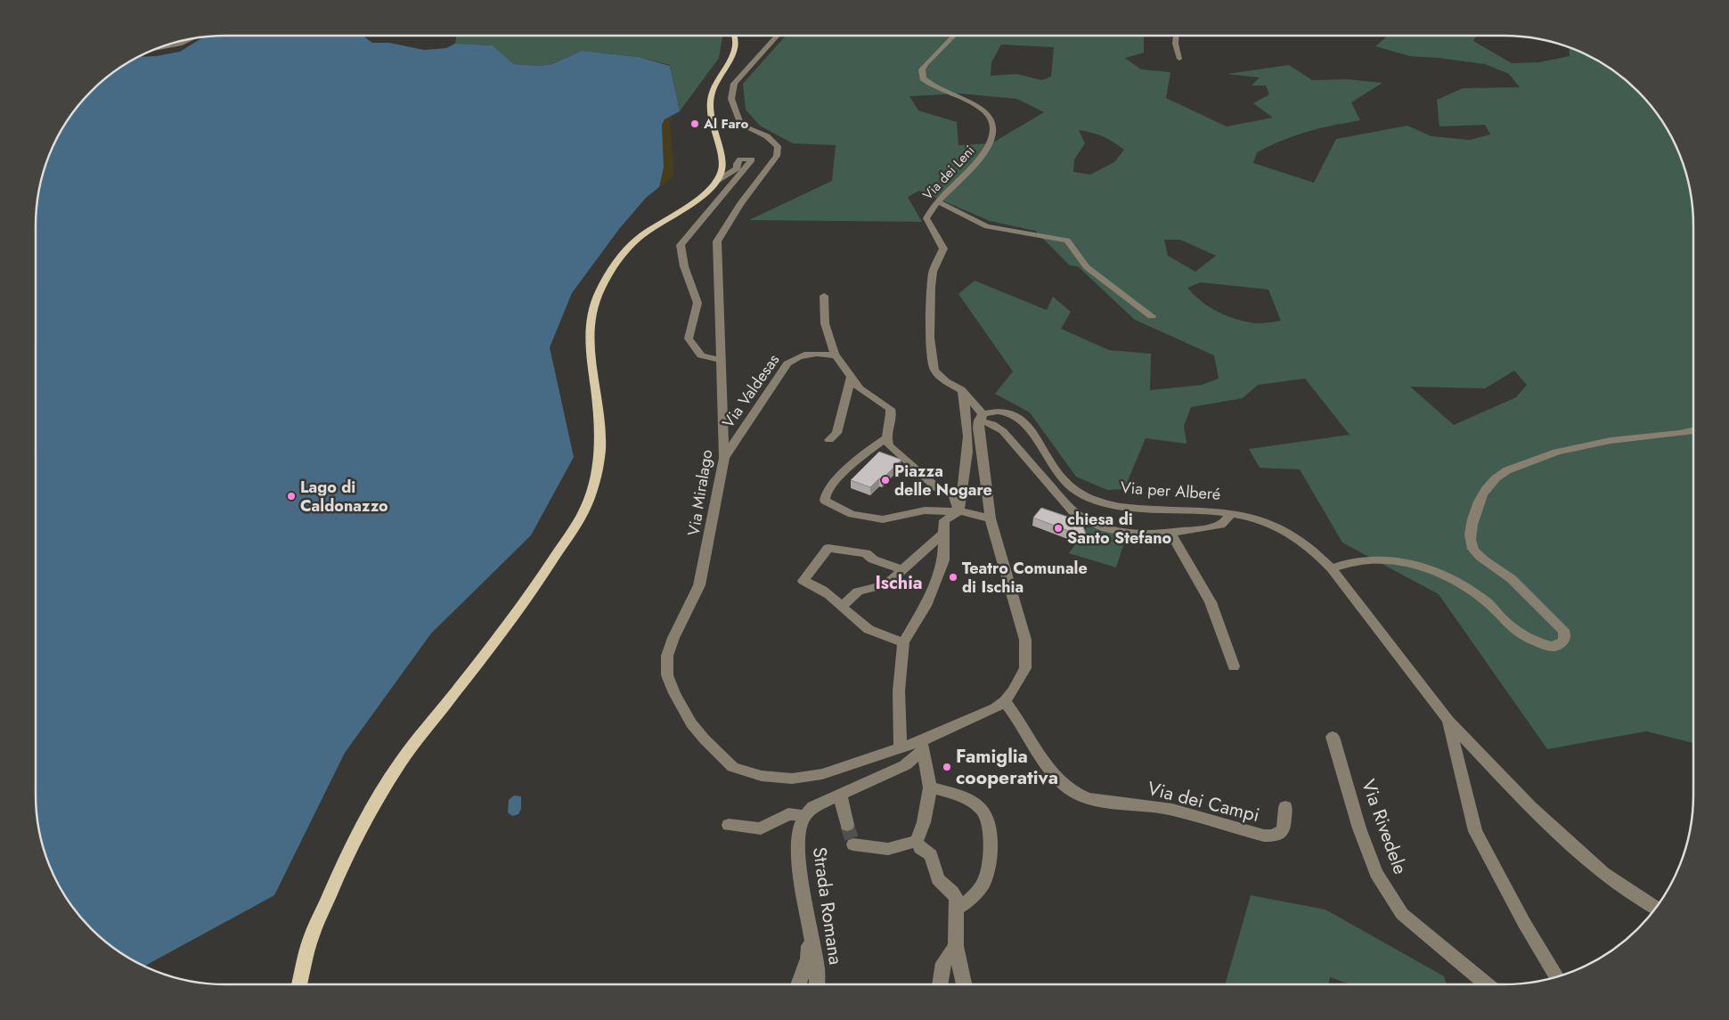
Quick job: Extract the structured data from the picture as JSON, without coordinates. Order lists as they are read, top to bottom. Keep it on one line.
{"streets":{"street":["Via dei Leni","Via Valdesas","Via per Alberé","Via Miralago","Via dei Campi","Via Rivedele","Strada Romana"]},"crossings":[["Via dei Leni","Via per Alberé"],["Via Valdesas","Via Miralago"]],"districts":["Ischia"],"places":["Al Faro","Piazza delle Nogare","Lago di Caldonazzo","chiesa di Santo Stefano","Teatro Comunale di Ischia","Famiglia cooperativa"]}
